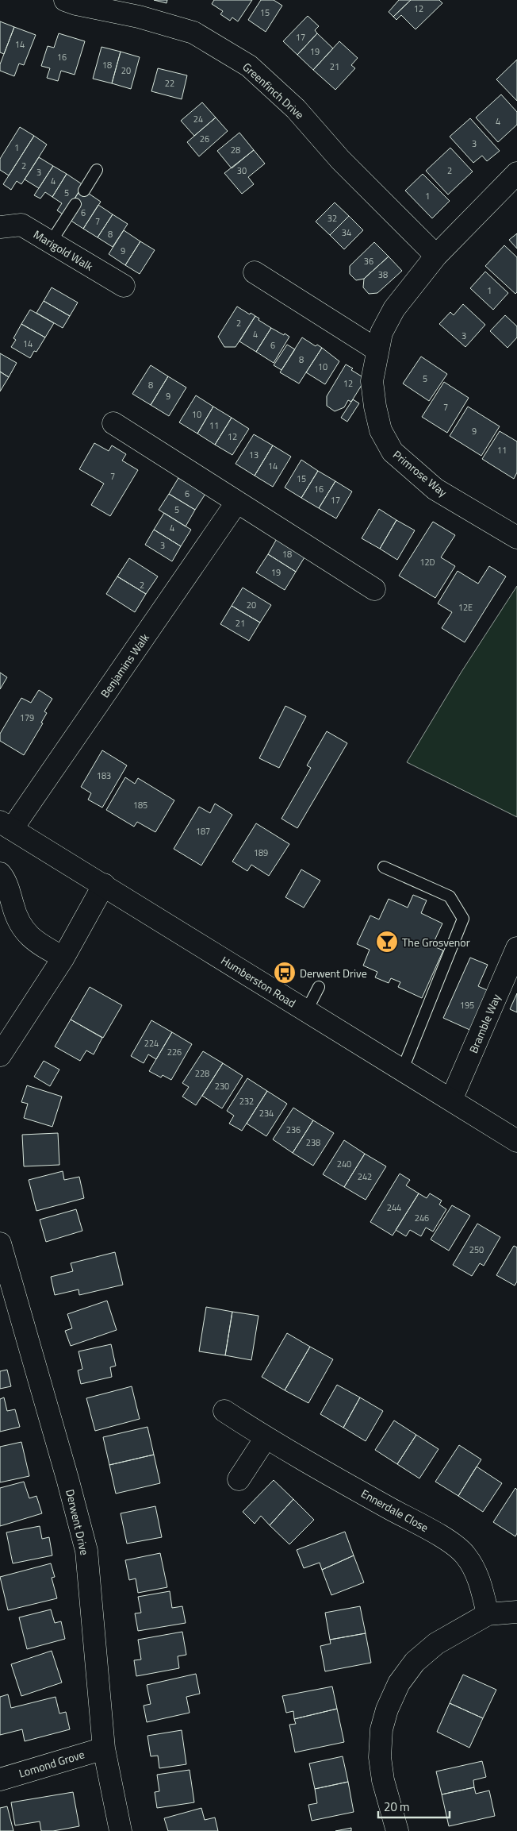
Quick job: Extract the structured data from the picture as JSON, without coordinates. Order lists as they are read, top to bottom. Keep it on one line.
{"streets":{"street":["Greenfinch Drive","Marigold Walk","Primrose Way","Benjamins Walk","Humberston Road","Bramble Way","Ennerdale Close","Derwent Drive","Lomond Grove"]},"crossings":[["Greenfinch Drive","Primrose Way"],["Benjamins Walk","Humberston Road"],["Humberston Road","Bramble Way"],["Derwent Drive","Lomond Grove"]],"places":{"bar":["The Grosvenor"],"bus stop":["Derwent Drive"]},"house_numbers":["12","15","17","14","19","16","18","21","20","22","24","4","26","3","1","28","2","30","2","3","4","5","1","6","32","7","34","8","9","36","38","1","2","4","3","14","6","8","10","5","12","8","9","7","10","11","9","12","11","13","14","7","15","16","6","17","5","4","3","18","12D","19","2","20","12E","21","179","183","185","187","189","195","224","226","228","230","232","234","236","238","240","242","244","246","250"],"scale_bar":"20 m"}
